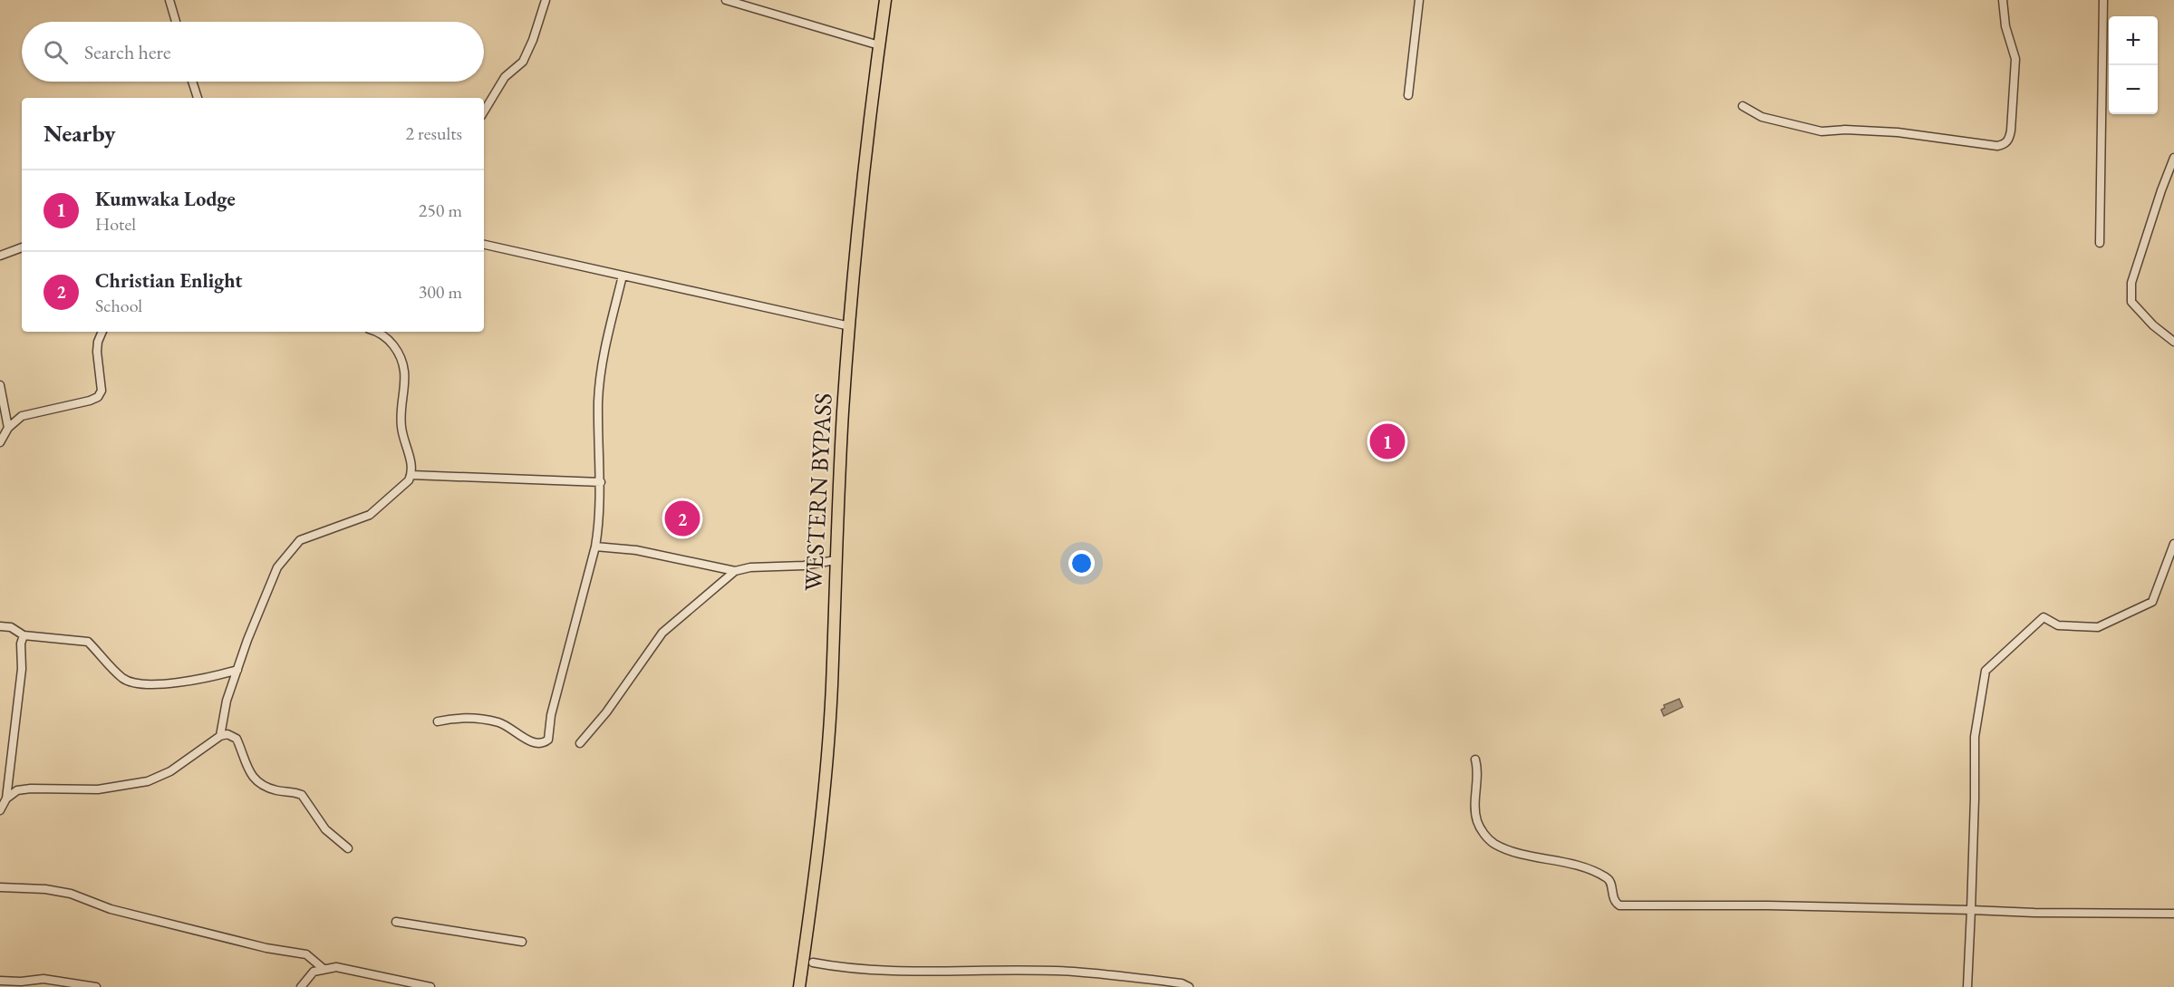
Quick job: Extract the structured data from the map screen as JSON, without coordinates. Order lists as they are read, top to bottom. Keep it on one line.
{"streets":{"main road":["WESTERN BYPASS"]},"page":{"map_buttons":["+","−"],"search":"Search here","heading":["Nearby","2 results"],"list":[{"mark":"1","name":"Kumwaka Lodge","note":"Hotel","value":"250 m"},{"mark":"2","name":"Christian Enlight","note":"School","value":"300 m"}],"pins":["1","2"]}}
